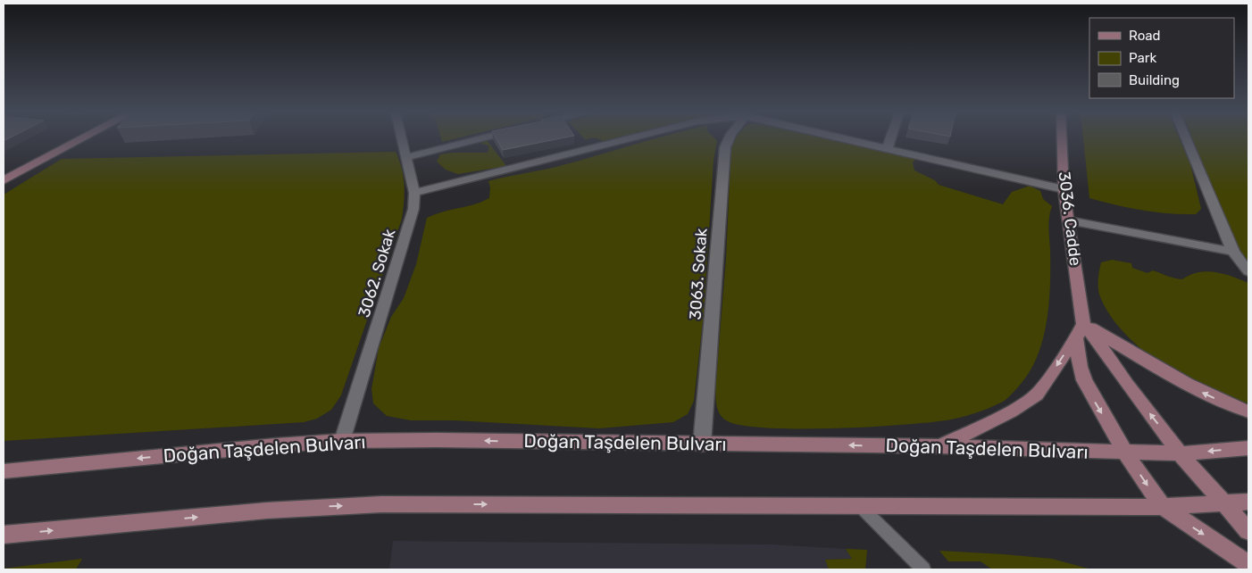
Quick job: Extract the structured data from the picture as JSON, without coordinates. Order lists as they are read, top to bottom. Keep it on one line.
{"streets":{"main road":["3036. Cadde","Doğan Taşdelen Bulvarı"],"street":["3062. Sokak","3063. Sokak"]},"crossings":[["3036. Cadde","Doğan Taşdelen Bulvarı"],["3062. Sokak","Doğan Taşdelen Bulvarı"],["3063. Sokak","Doğan Taşdelen Bulvarı"]],"legend":["Road","Park","Building"]}
